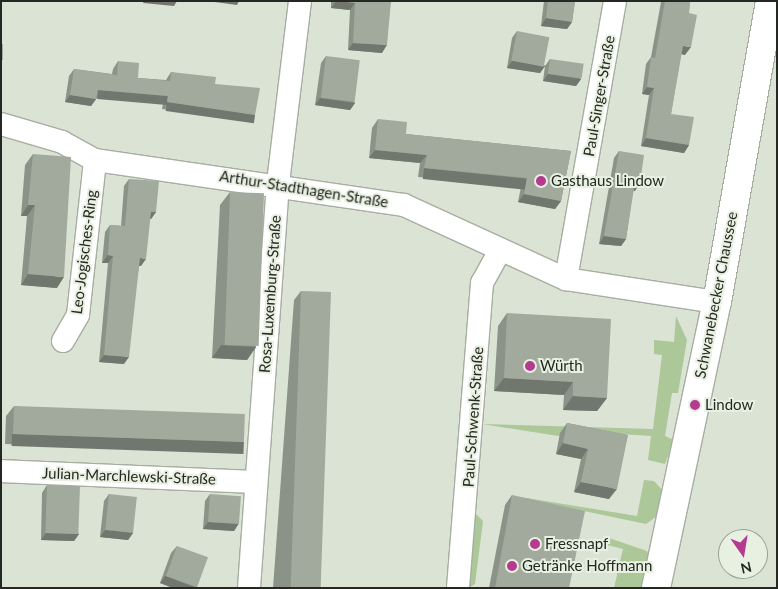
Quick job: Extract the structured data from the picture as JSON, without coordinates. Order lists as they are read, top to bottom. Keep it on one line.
{"streets":{"main road":["Schwanebecker Chaussee"],"street":["Paul-Singer-Straße","Arthur-Stadthagen-Straße","Leo-Jogisches-Ring","Rosa-Luxemburg-Straße","Paul-Schwenk-Straße","Julian-Marchlewski-Straße"]},"crossings":[["Paul-Singer-Straße","Arthur-Stadthagen-Straße"],["Arthur-Stadthagen-Straße","Leo-Jogisches-Ring"],["Arthur-Stadthagen-Straße","Rosa-Luxemburg-Straße"],["Arthur-Stadthagen-Straße","Schwanebecker Chaussee"],["Arthur-Stadthagen-Straße","Paul-Schwenk-Straße"],["Rosa-Luxemburg-Straße","Julian-Marchlewski-Straße"]],"places":["Gasthaus Lindow","Würth","Lindow","Fressnapf","Getränke Hoffmann"],"north":"bottom"}
